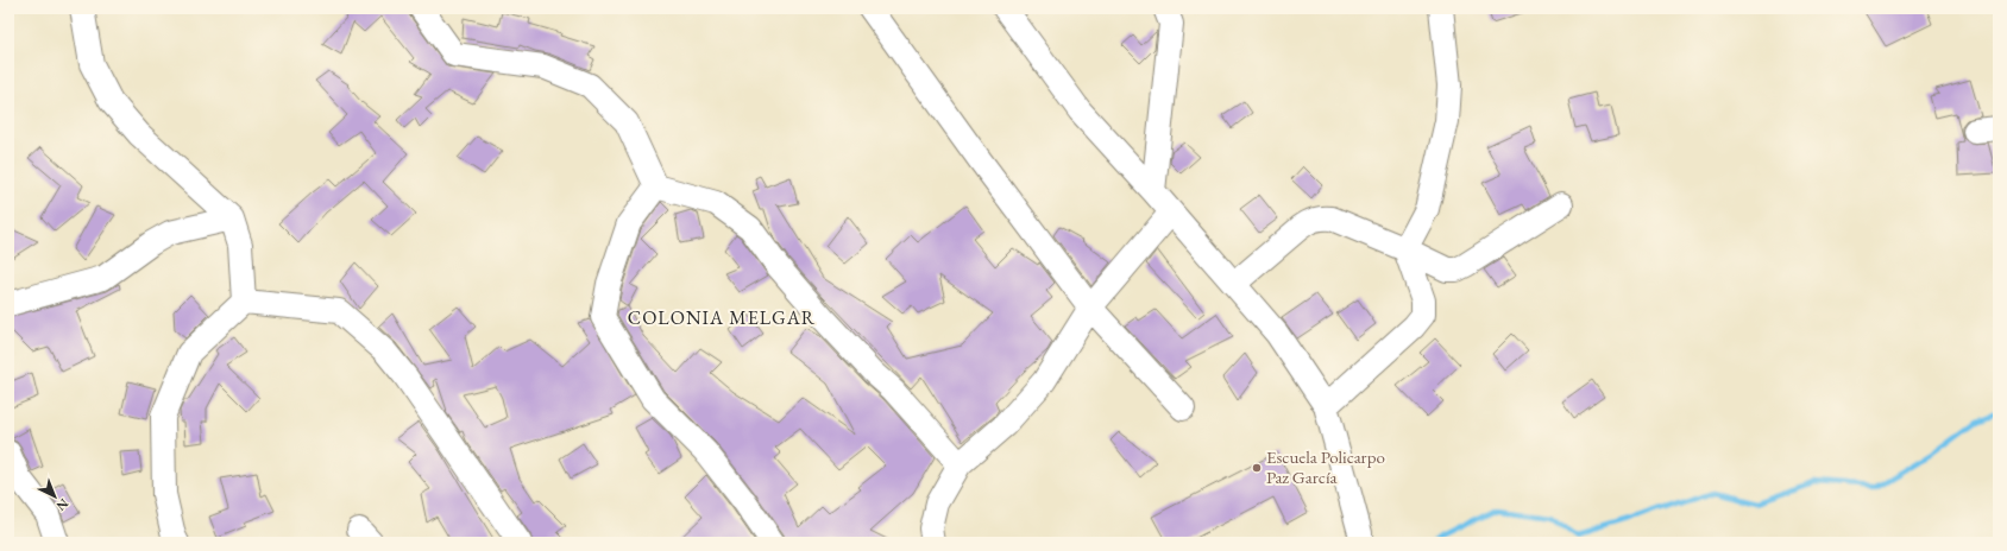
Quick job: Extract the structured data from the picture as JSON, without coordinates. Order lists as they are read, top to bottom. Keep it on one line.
{"districts":["COLONIA MELGAR"],"places":["Escuela Policarpo Paz García"],"north":"bottom right"}
